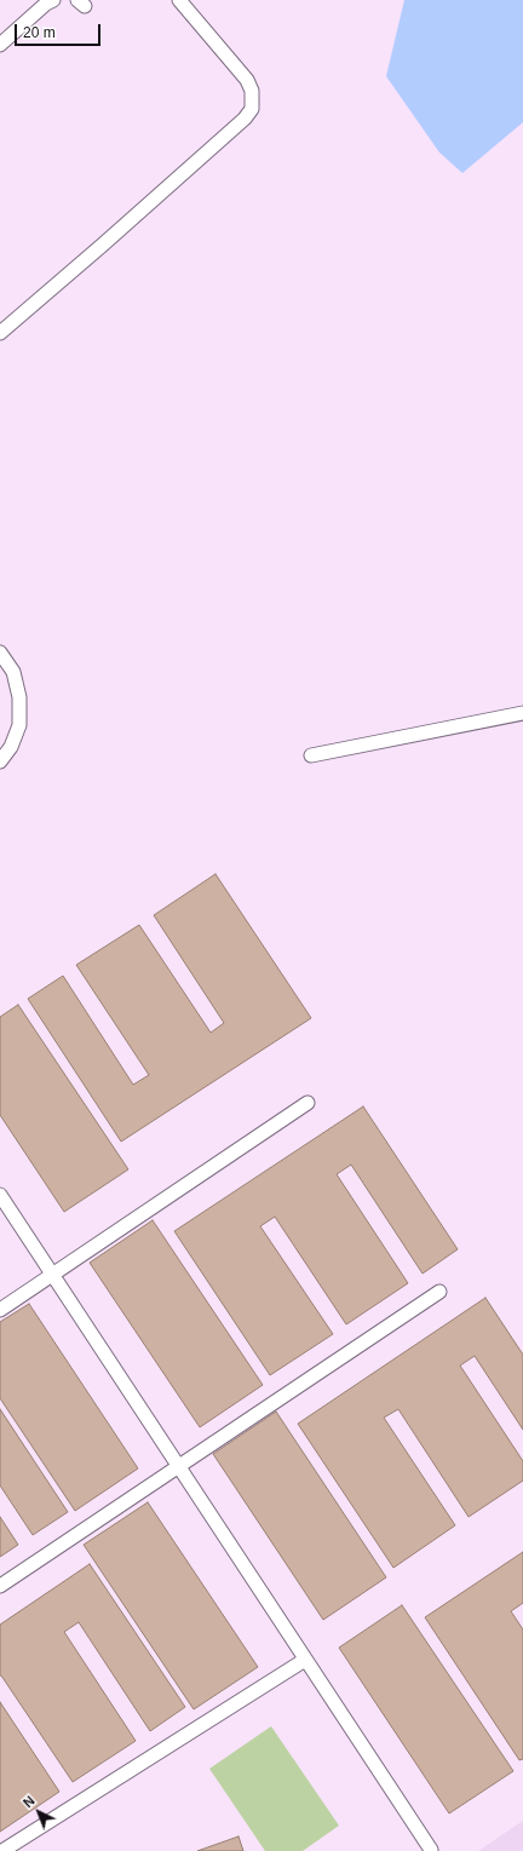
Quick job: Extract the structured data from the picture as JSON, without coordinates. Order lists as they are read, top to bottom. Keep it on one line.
{"scale_bar":"20 m","north":"top left"}
